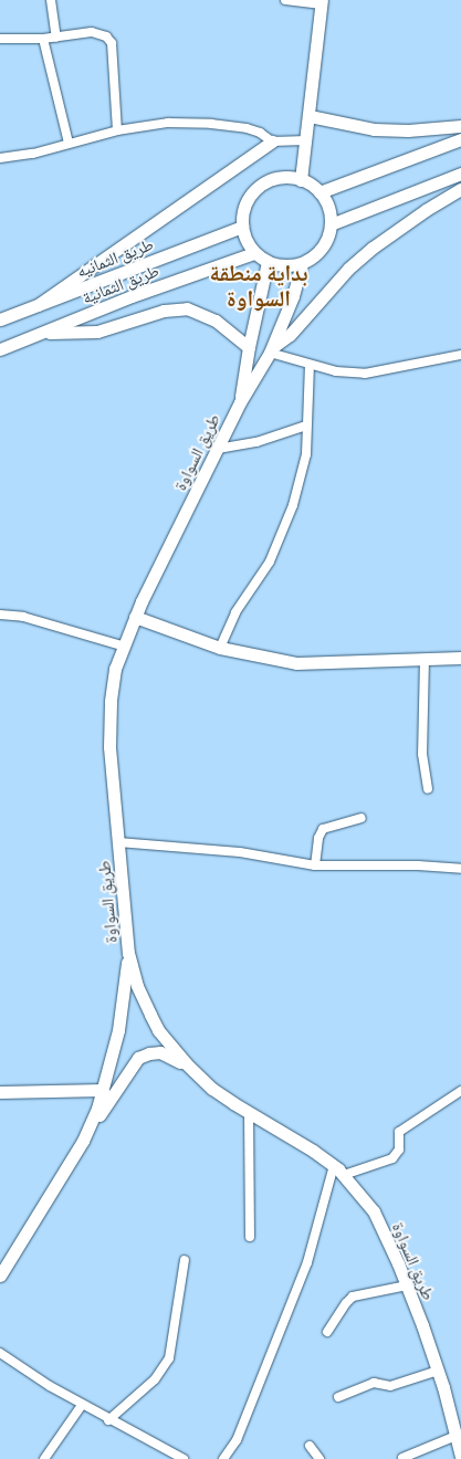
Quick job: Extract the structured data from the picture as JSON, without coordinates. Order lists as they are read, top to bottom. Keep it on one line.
{"streets":{"street":["طريق الثمانيه","طريق الثمانية","طريق السواوة"]},"crossings":[["طريق الثمانيه","طريق الثمانية"],["طريق الثمانيه","طريق السواوة"],["طريق الثمانية","طريق السواوة"]],"districts":["بداية منطقة السواوة"]}
